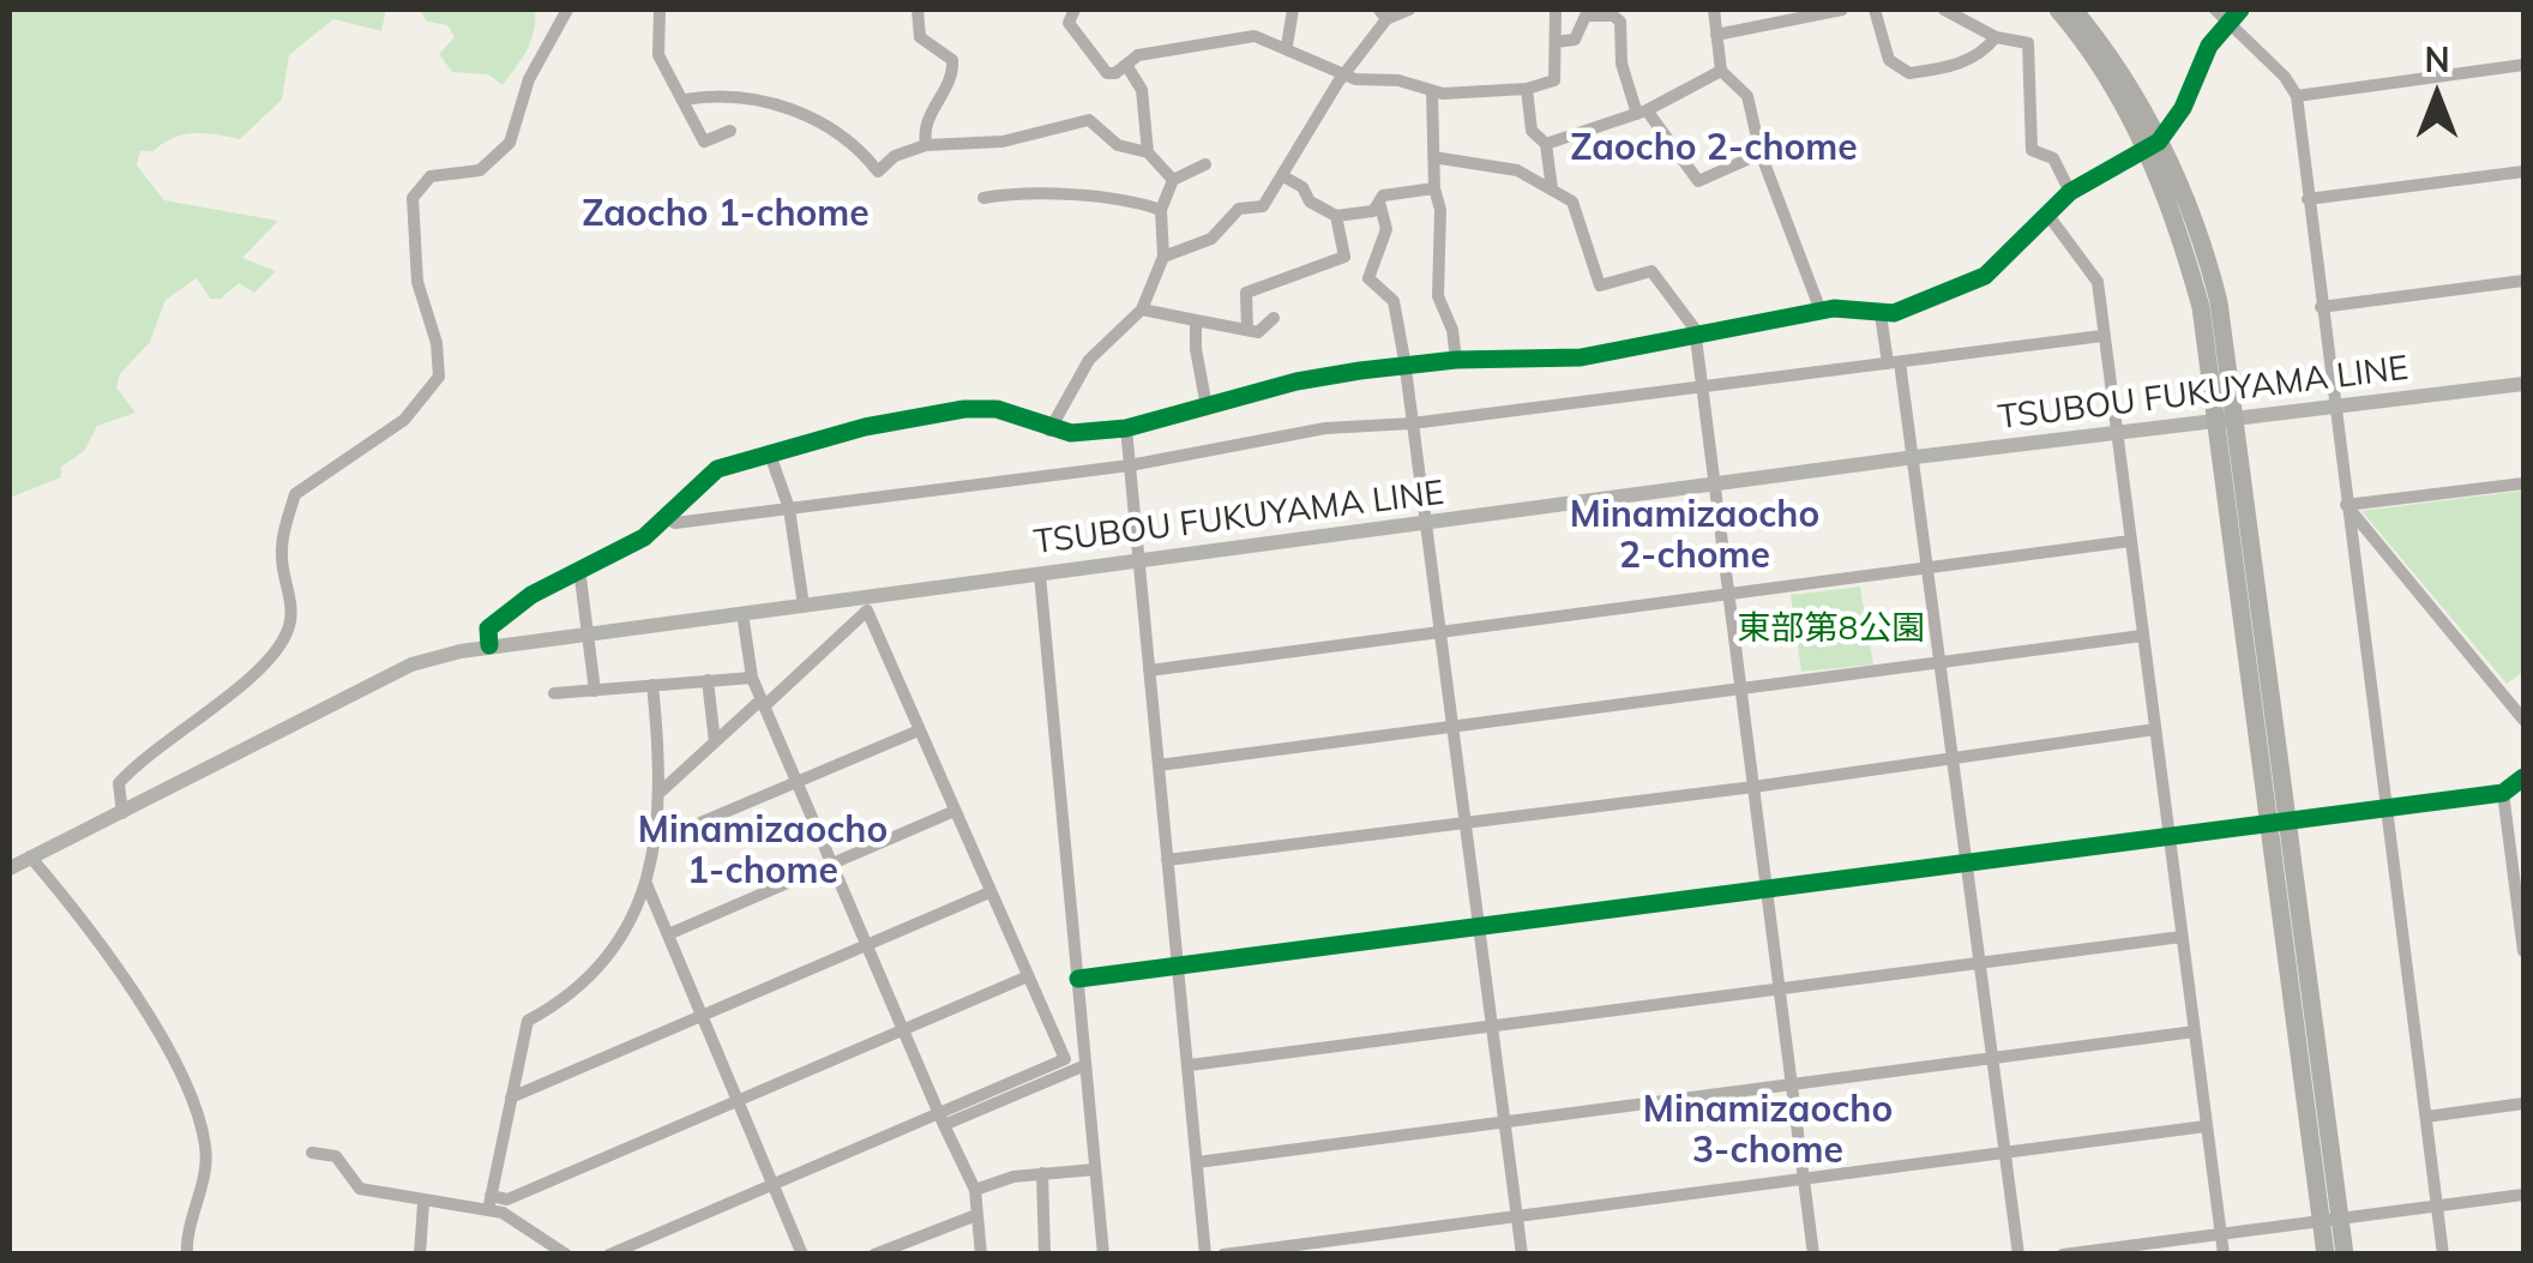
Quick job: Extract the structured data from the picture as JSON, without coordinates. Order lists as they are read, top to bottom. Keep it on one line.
{"streets":{"main road":["TSUBOU FUKUYAMA LINE"]},"districts":["Zaocho 2-chome","Zaocho 1-chome","Minamizaocho 2-chome","Minamizaocho 1-chome","Minamizaocho 3-chome"],"parks":["東部第8公園"],"north":"top"}
